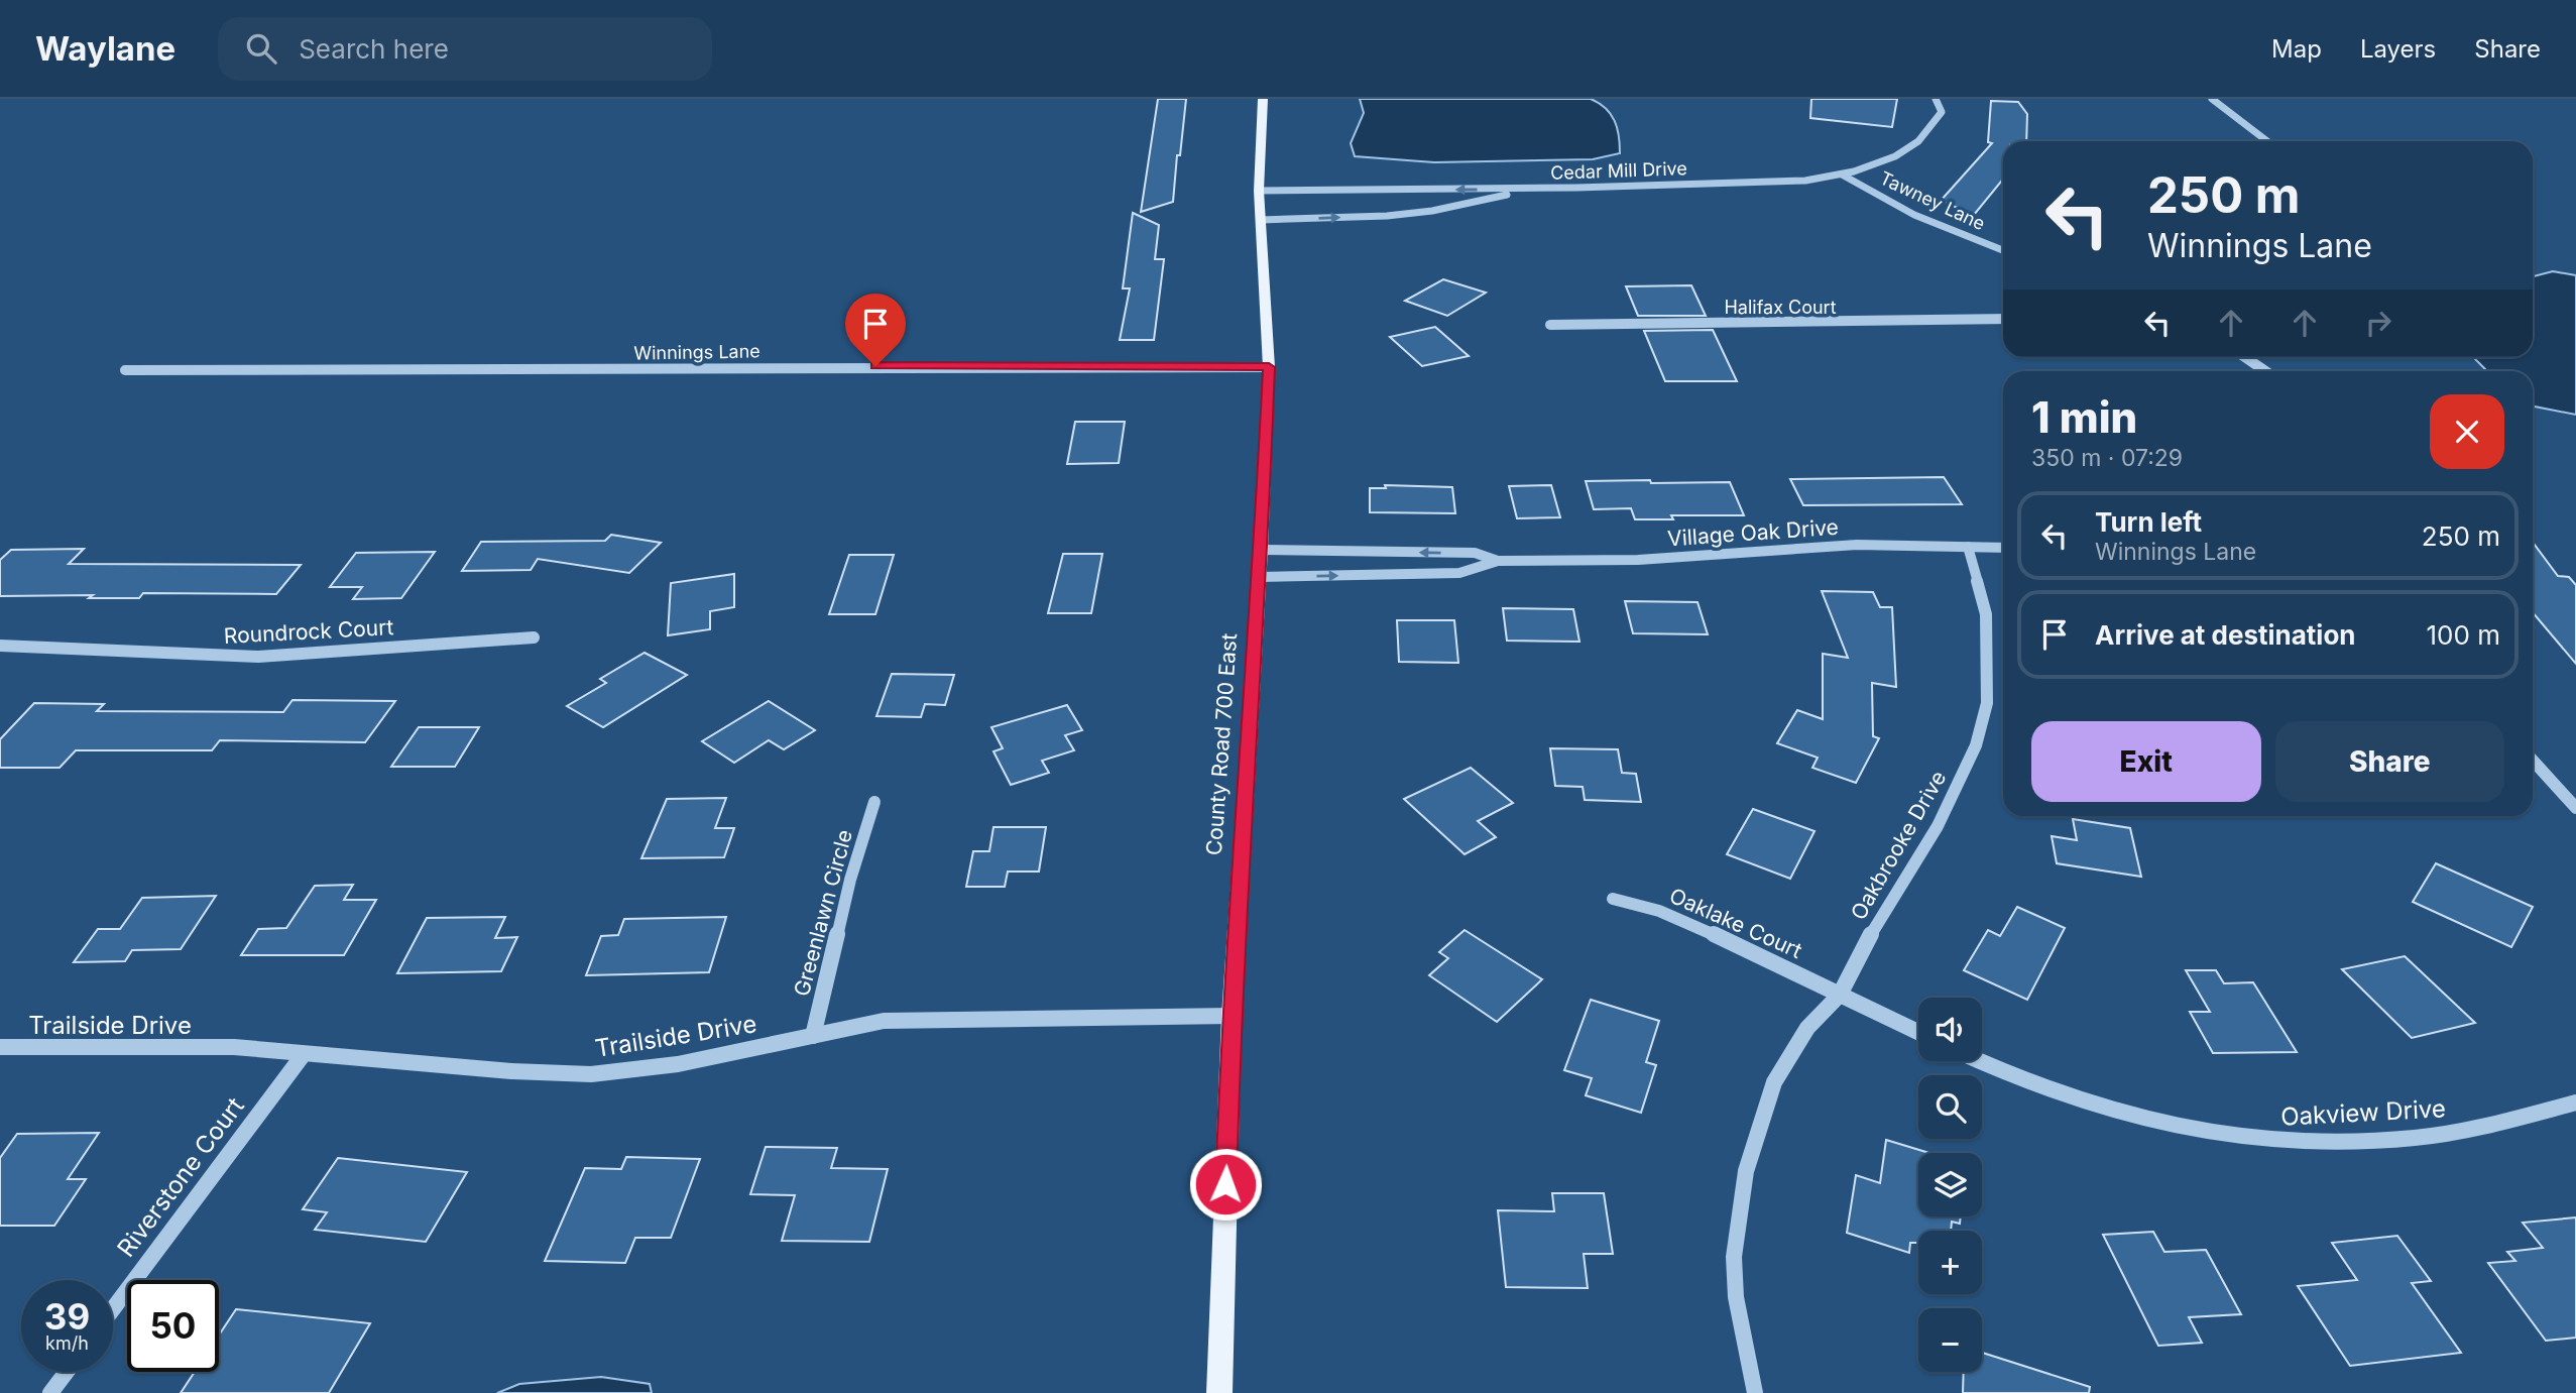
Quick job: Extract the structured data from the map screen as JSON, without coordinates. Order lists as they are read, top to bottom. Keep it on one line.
{"streets":{"main road":["County Road 700 East"],"street":["Cedar Mill Drive","Tawney Lane","Halifax Court","Winnings Lane","Village Oak Drive","Roundrock Court","Oakbrooke Drive","Greenlawn Circle","Oaklake Court","Trailside Drive","Oakview Drive","Riverstone Court"]},"crossings":[["Cedar Mill Drive","Tawney Lane"],["Cedar Mill Drive","County Road 700 East"],["Winnings Lane","County Road 700 East"],["Village Oak Drive","County Road 700 East"],["Village Oak Drive","Oakbrooke Drive"],["County Road 700 East","Trailside Drive"],["Oakbrooke Drive","Oaklake Court"],["Greenlawn Circle","Trailside Drive"],["Trailside Drive","Riverstone Court"]],"page":{"header":"Waylane","search":"Search here","nav":["Map","Layers","Share"],"turn":["250 m","Winnings Lane"],"heading":["1 min","350 m · 07:29"],"list":[{"name":"Turn left","note":"Winnings Lane","value":"250 m"},{"name":"Arrive at destination","value":"100 m"}],"buttons":["Exit","Share"],"map_buttons":["+","−"],"speed":"39 km/h","limit":"50"}}
